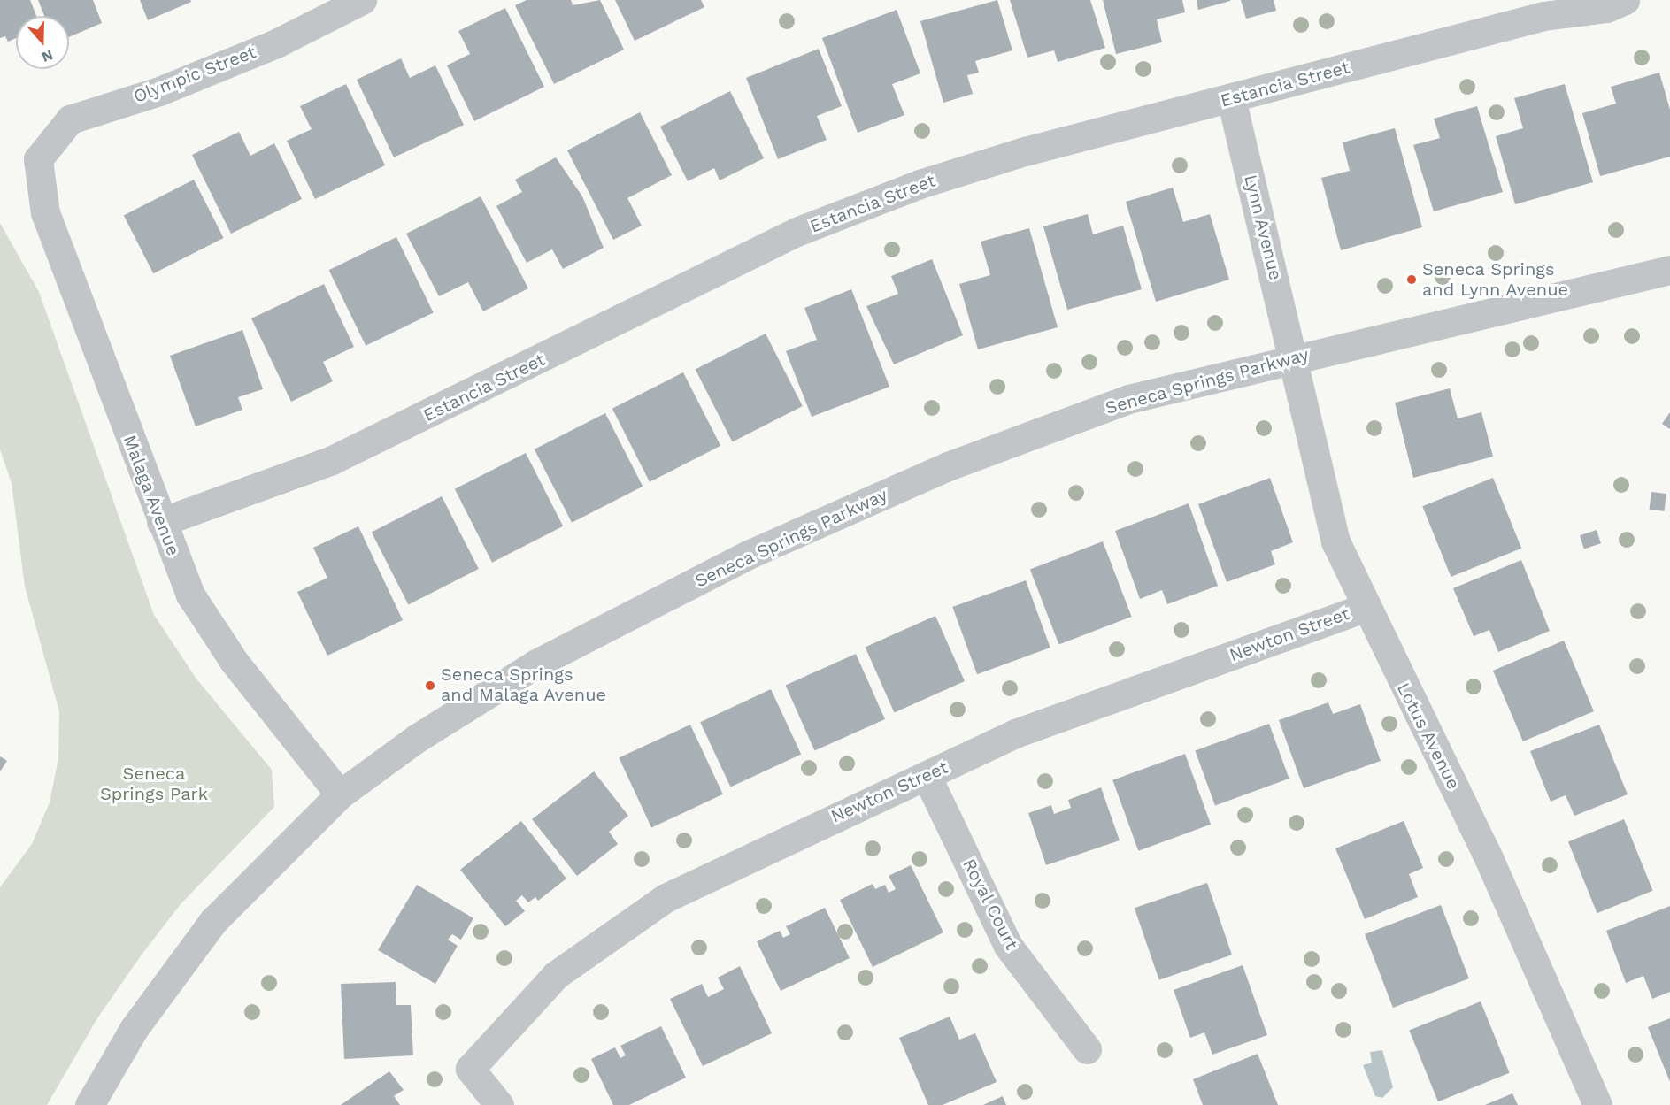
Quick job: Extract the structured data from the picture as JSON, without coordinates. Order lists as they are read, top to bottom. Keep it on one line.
{"streets":{"street":["Olympic Street","Estancia Street","Lynn Avenue","Seneca Springs Parkway","Malaga Avenue","Newton Street","Lotus Avenue","Royal Court"]},"crossings":[["Olympic Street","Malaga Avenue"],["Estancia Street","Lynn Avenue"],["Estancia Street","Malaga Avenue"],["Lynn Avenue","Seneca Springs Parkway"],["Lynn Avenue","Lotus Avenue"],["Seneca Springs Parkway","Malaga Avenue"],["Seneca Springs Parkway","Lotus Avenue"],["Newton Street","Lotus Avenue"],["Newton Street","Royal Court"]],"parks":["Seneca Springs Park"],"places":["Seneca Springs and Lynn Avenue","Seneca Springs and Malaga Avenue"],"north":"bottom"}
